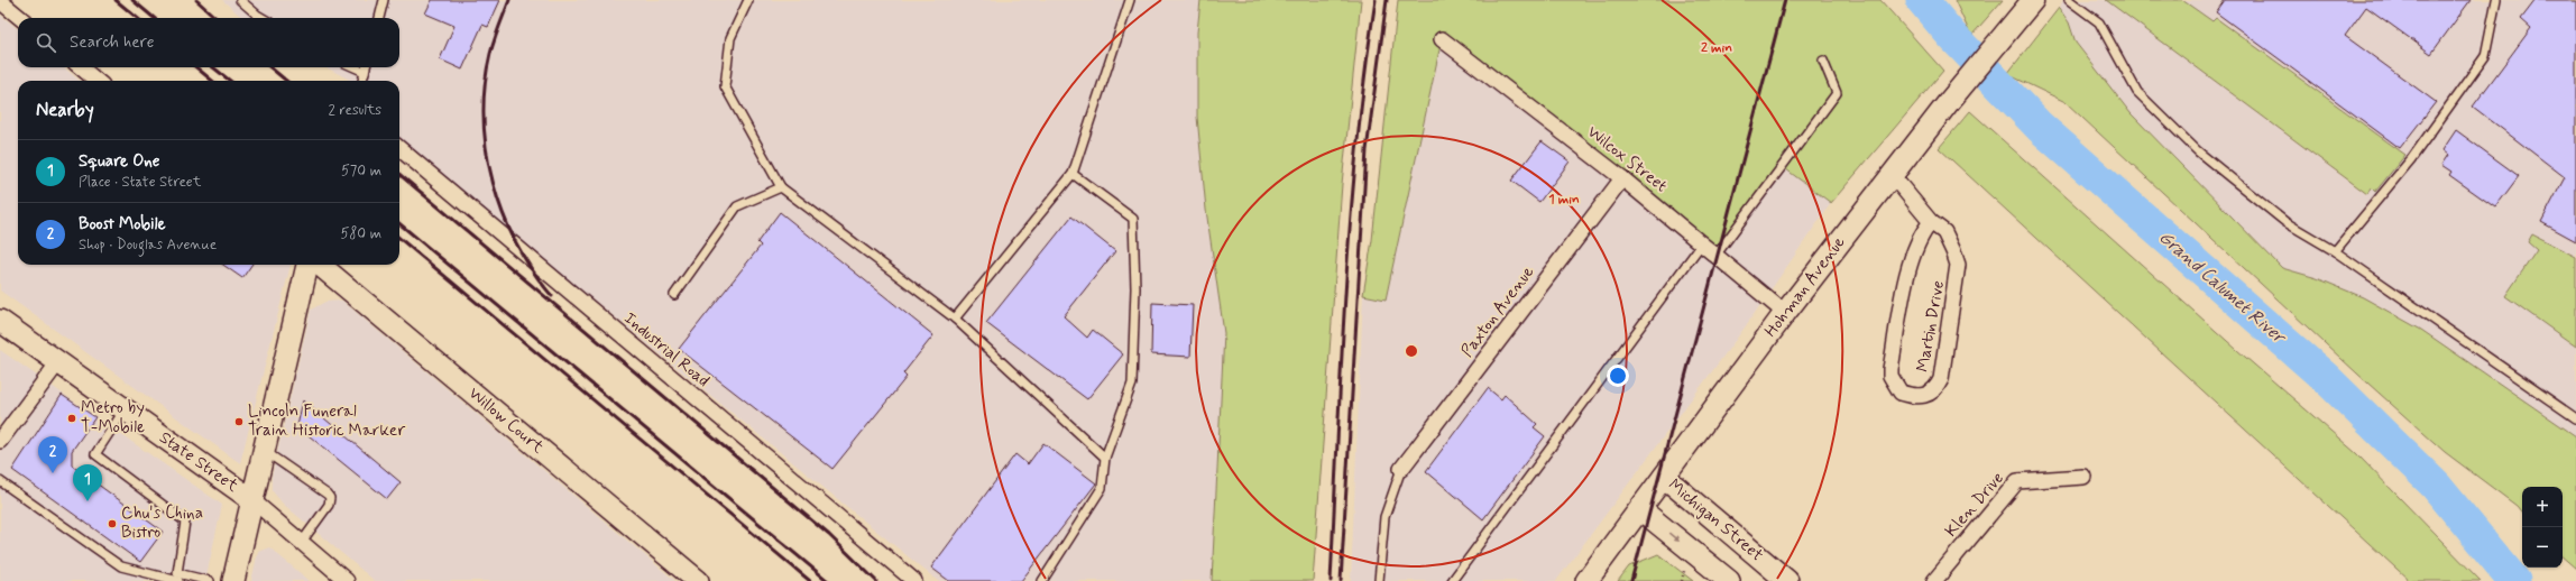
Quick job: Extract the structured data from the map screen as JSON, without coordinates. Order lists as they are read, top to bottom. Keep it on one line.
{"streets":{"street":["Wilcox Street","Hohman Avenue","Paxton Avenue","Martin Drive","Industrial Road","Willow Court","State Street","Klen Drive","Michigan Street"]},"crossings":[["Wilcox Street","Hohman Avenue"],["Wilcox Street","Paxton Avenue"],["Hohman Avenue","Martin Drive"],["Hohman Avenue","Michigan Street"]],"water":["Grand Calumet River"],"places":["Metro by T-Mobile","Lincoln Funeral Train Historic Marker","Chu's China Bistro"],"page":{"search":"Search here","heading":["Nearby","2 results"],"list":[{"mark":"1","name":"Square One","note":"Place · State Street","value":"570 m"},{"mark":"2","name":"Boost Mobile","note":"Shop · Douglas Avenue","value":"580 m"}],"pins":["2","1"],"map_buttons":["+","−"]},"rings":["2 min","1 min"]}
